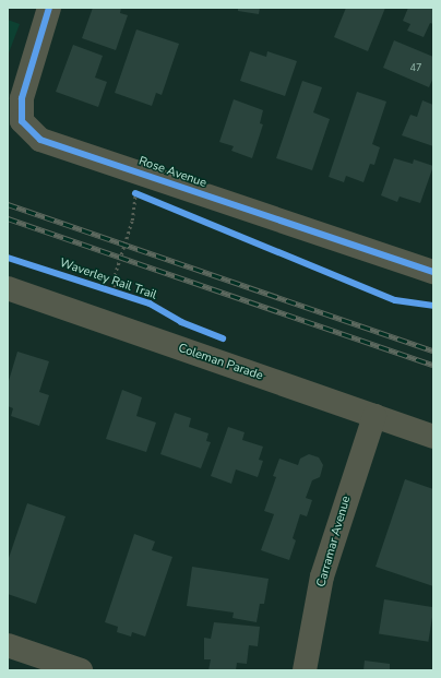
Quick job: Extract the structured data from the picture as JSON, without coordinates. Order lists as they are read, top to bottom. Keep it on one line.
{"streets":{"street":["Rose Avenue","Coleman Parade","Carramar Avenue"],"cycle path":["Waverley Rail Trail"]},"crossings":[["Coleman Parade","Carramar Avenue"]],"house_numbers":["47"]}
